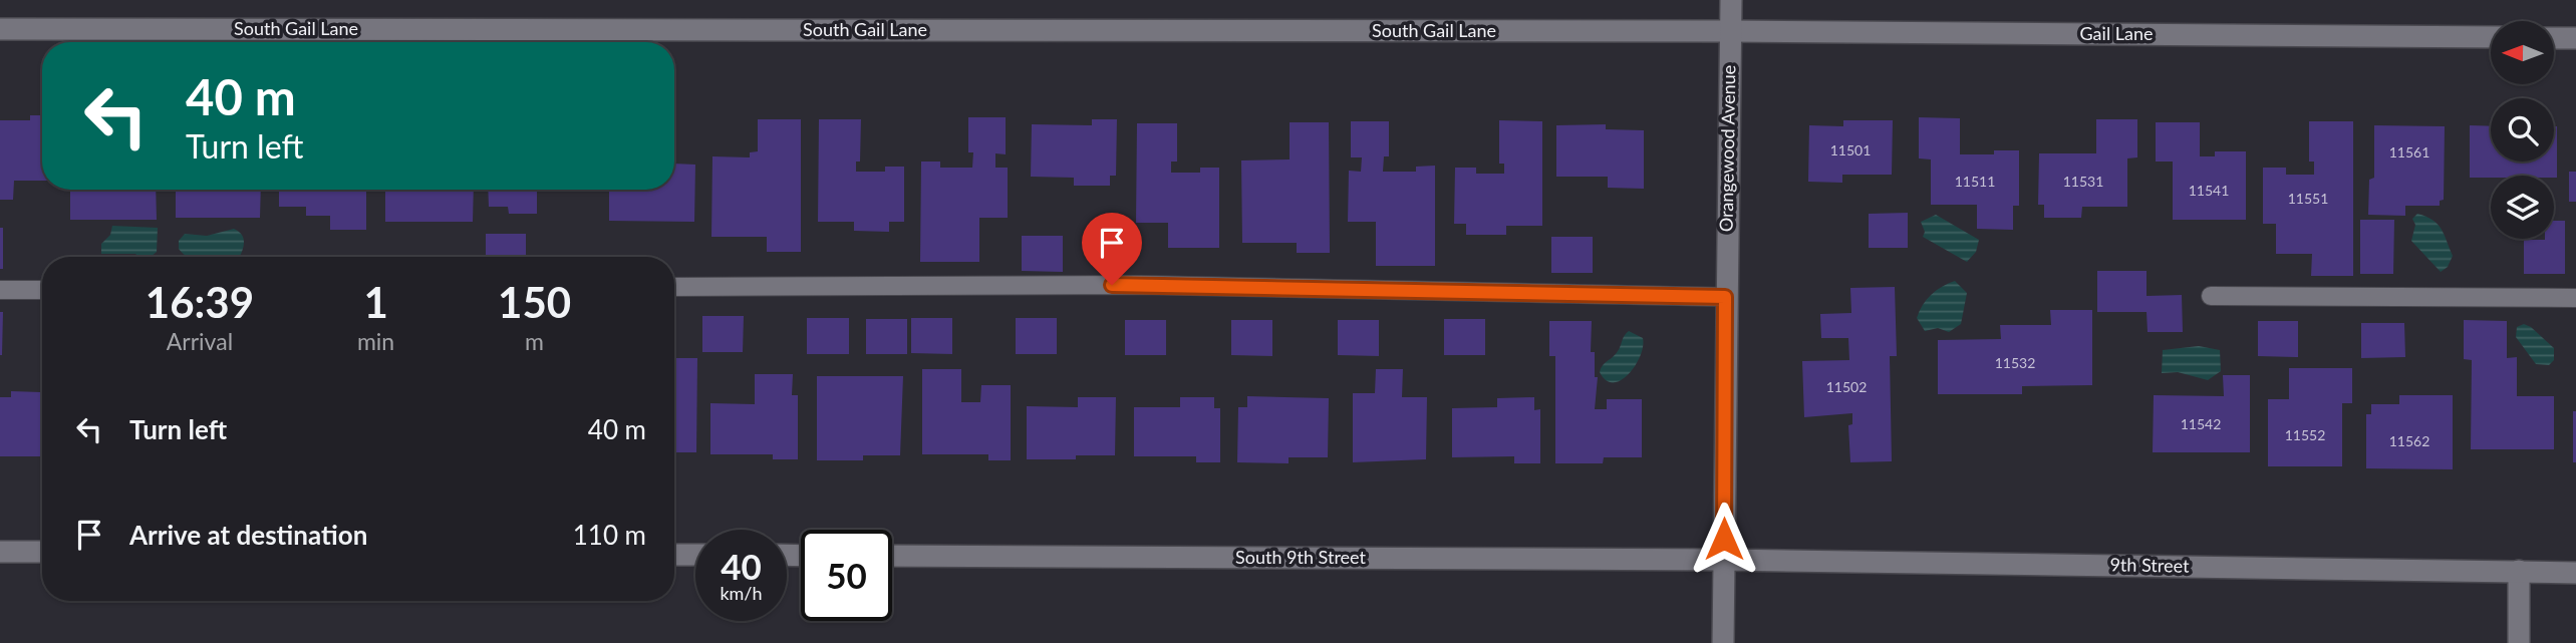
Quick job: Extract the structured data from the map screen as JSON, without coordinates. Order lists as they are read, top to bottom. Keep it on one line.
{"streets":{"street":["South Gail Lane","Gail Lane","Orangewood Avenue","South 9th Street","9th Street"]},"crossings":[["South Gail Lane","Gail Lane"],["South Gail Lane","Orangewood Avenue"],["Gail Lane","Orangewood Avenue"],["Orangewood Avenue","South 9th Street"],["Orangewood Avenue","9th Street"],["South 9th Street","9th Street"]],"house_numbers":["11501","11561","11511","11531","11541","11551","11532","11502","11542","11552","11562"],"north":"left","page":{"turn":["40 m","Turn left"],"eta":["16:39","Arrival","1","min","150","m"],"list":[{"name":"Turn left","value":"40 m"},{"name":"Arrive at destination","value":"110 m"}],"speed":"40 km/h","limit":"50"}}
